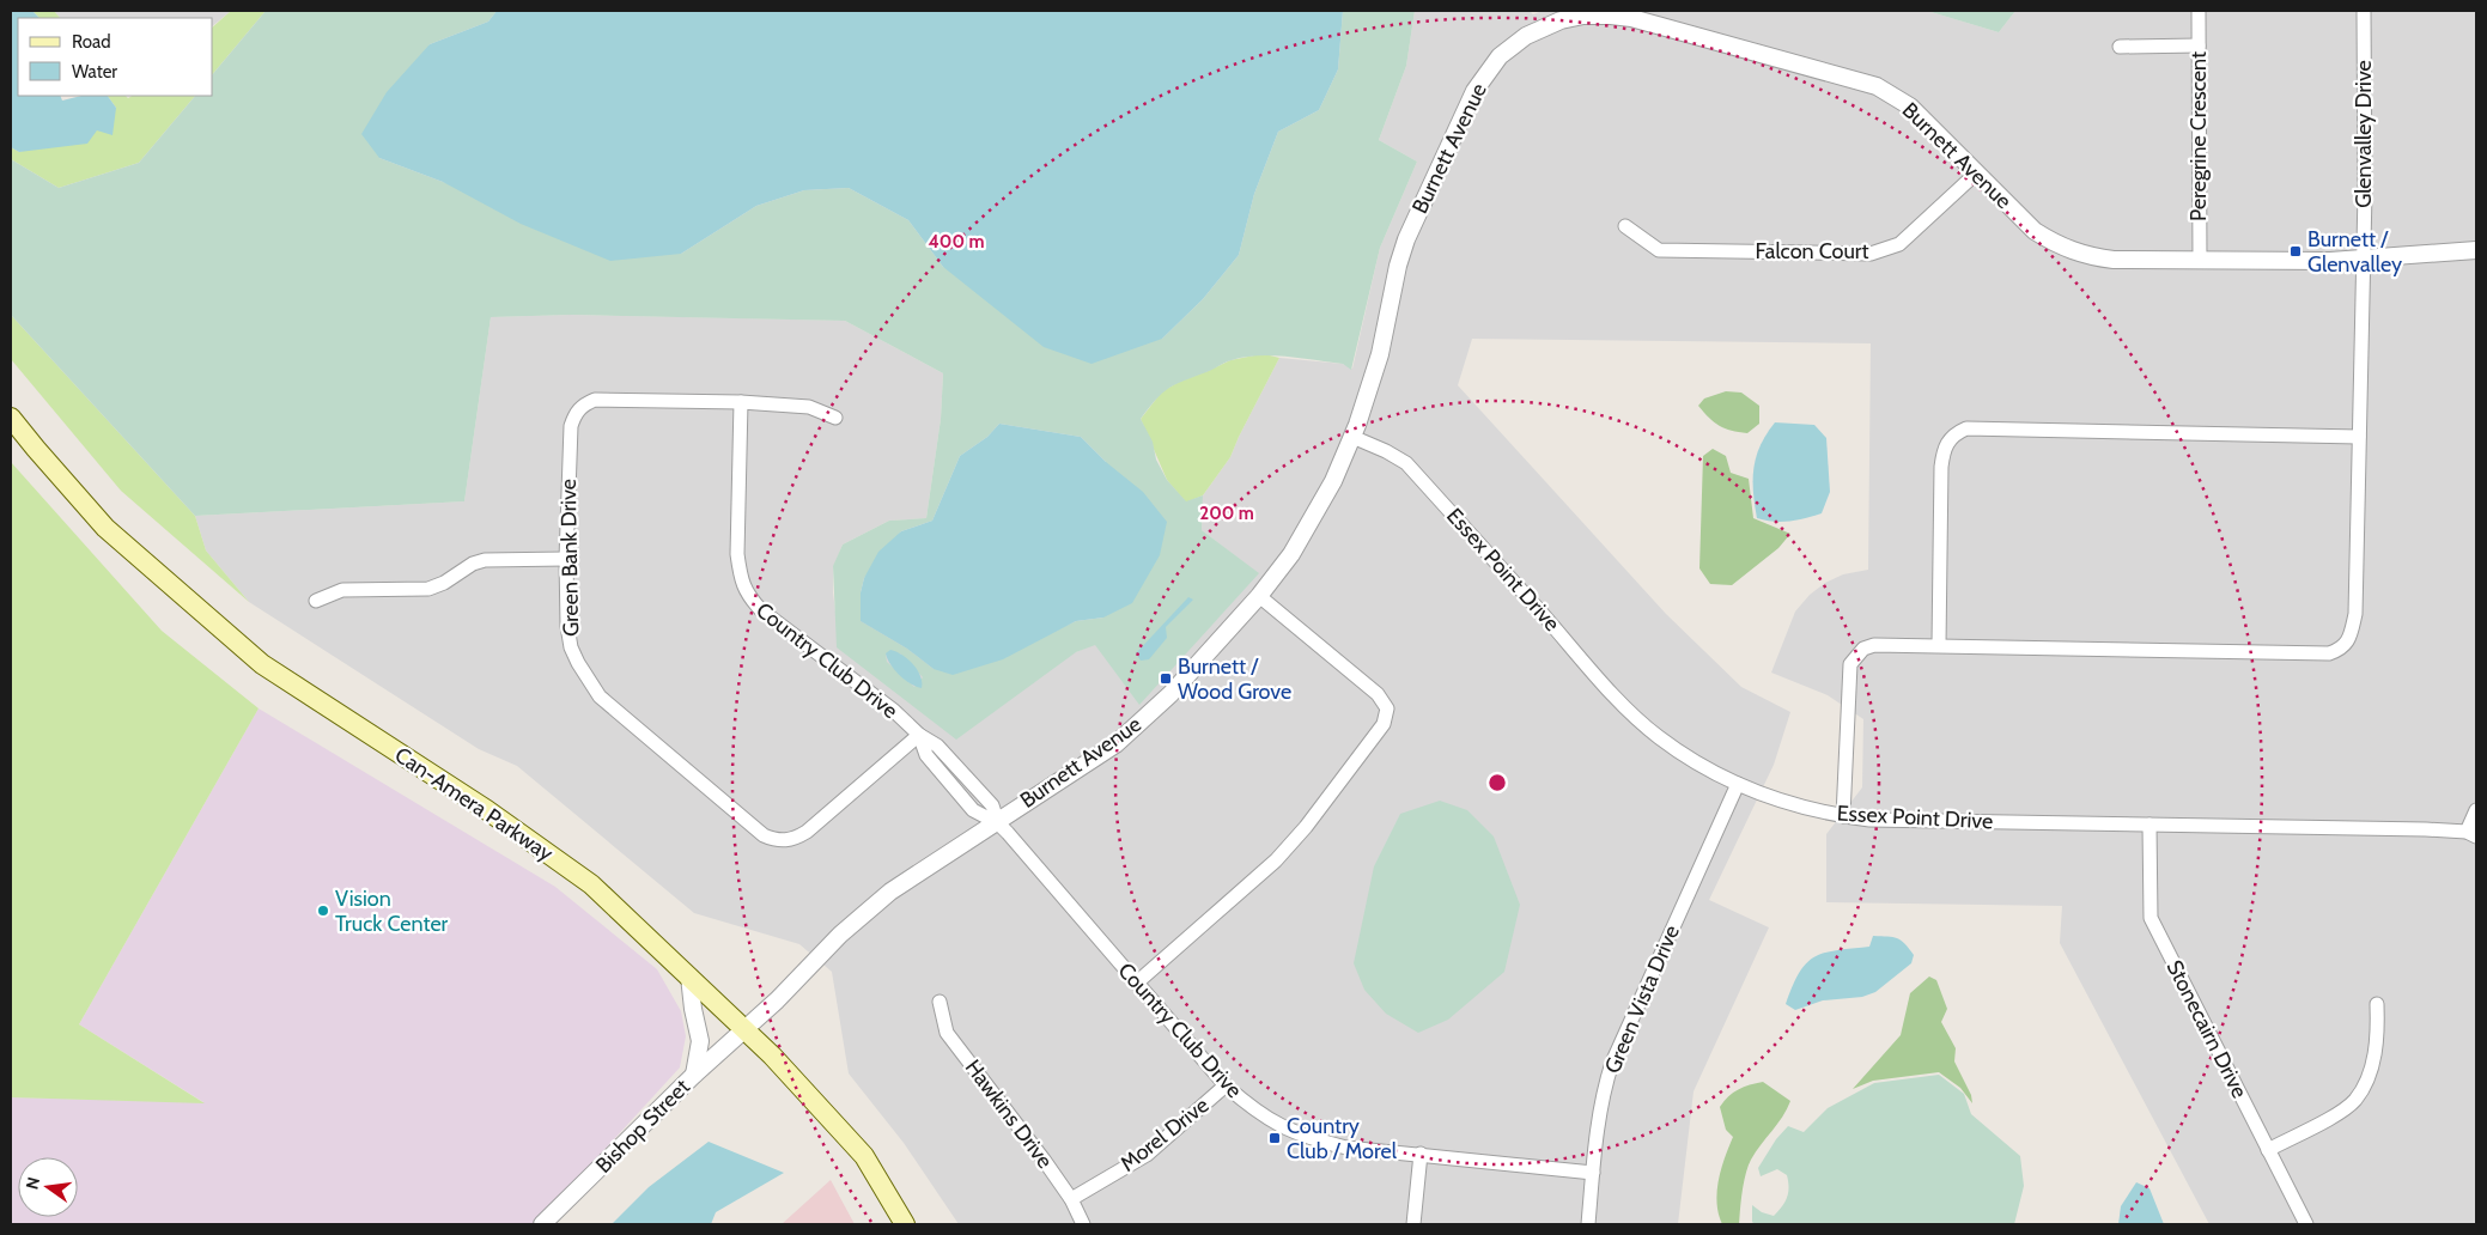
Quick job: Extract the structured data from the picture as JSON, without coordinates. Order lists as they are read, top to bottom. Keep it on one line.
{"streets":{"main road":["Can-Amera Parkway"],"street":["Glenvalley Drive","Peregrine Crescent","Burnett Avenue","Falcon Court","Green Bank Drive","Essex Point Drive","Country Club Drive","Green Vista Drive","Stonecairn Drive","Hawkins Drive","Bishop Street","Morel Drive"]},"crossings":[["Glenvalley Drive","Burnett Avenue"],["Glenvalley Drive","Essex Point Drive"],["Peregrine Crescent","Burnett Avenue"],["Burnett Avenue","Falcon Court"],["Burnett Avenue","Essex Point Drive"],["Burnett Avenue","Country Club Drive"],["Burnett Avenue","Can-Amera Parkway"],["Burnett Avenue","Bishop Street"],["Green Bank Drive","Country Club Drive"],["Essex Point Drive","Green Vista Drive"],["Essex Point Drive","Stonecairn Drive"],["Country Club Drive","Green Vista Drive"],["Country Club Drive","Morel Drive"],["Can-Amera Parkway","Bishop Street"],["Hawkins Drive","Morel Drive"]],"places":{"transit":["Burnett / Glenvalley","Burnett / Wood Grove","Country Club / Morel"],"other":["Vision Truck Center"]},"legend":["Road","Water"],"north":"left","rings":["400 m","200 m"]}
